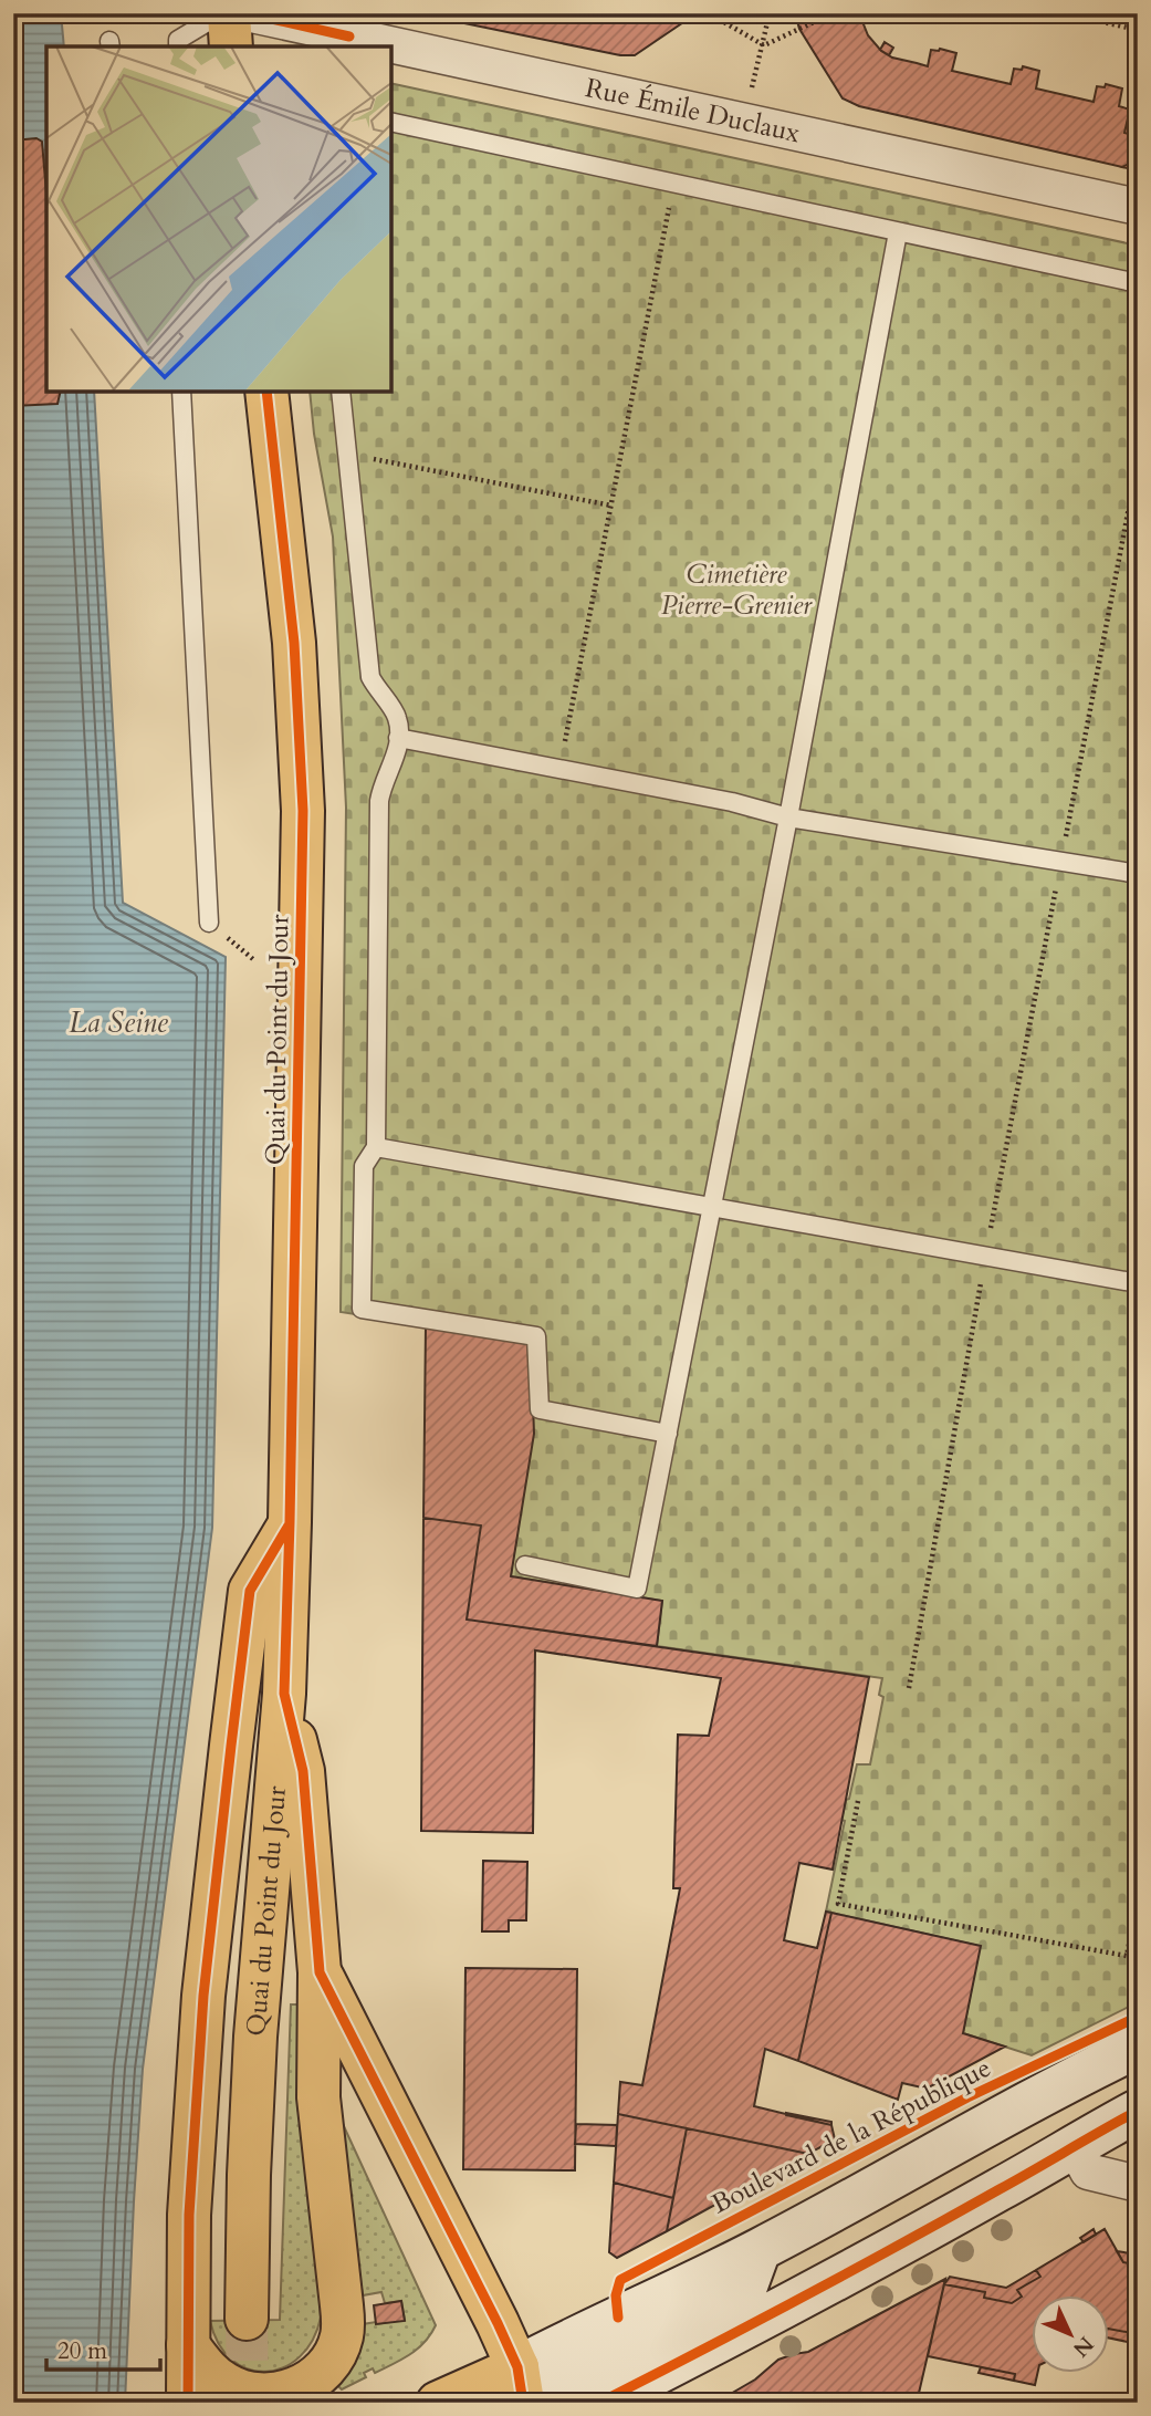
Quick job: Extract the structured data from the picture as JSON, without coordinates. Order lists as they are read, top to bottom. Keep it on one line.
{"streets":{"main road":["Quai du Point du Jour","Boulevard de la République"],"street":["Rue Émile Duclaux"]},"water":["La Seine"],"parks":["Cimetière Pierre-Grenier"],"scale_bar":"20 m","north":"bottom right"}
